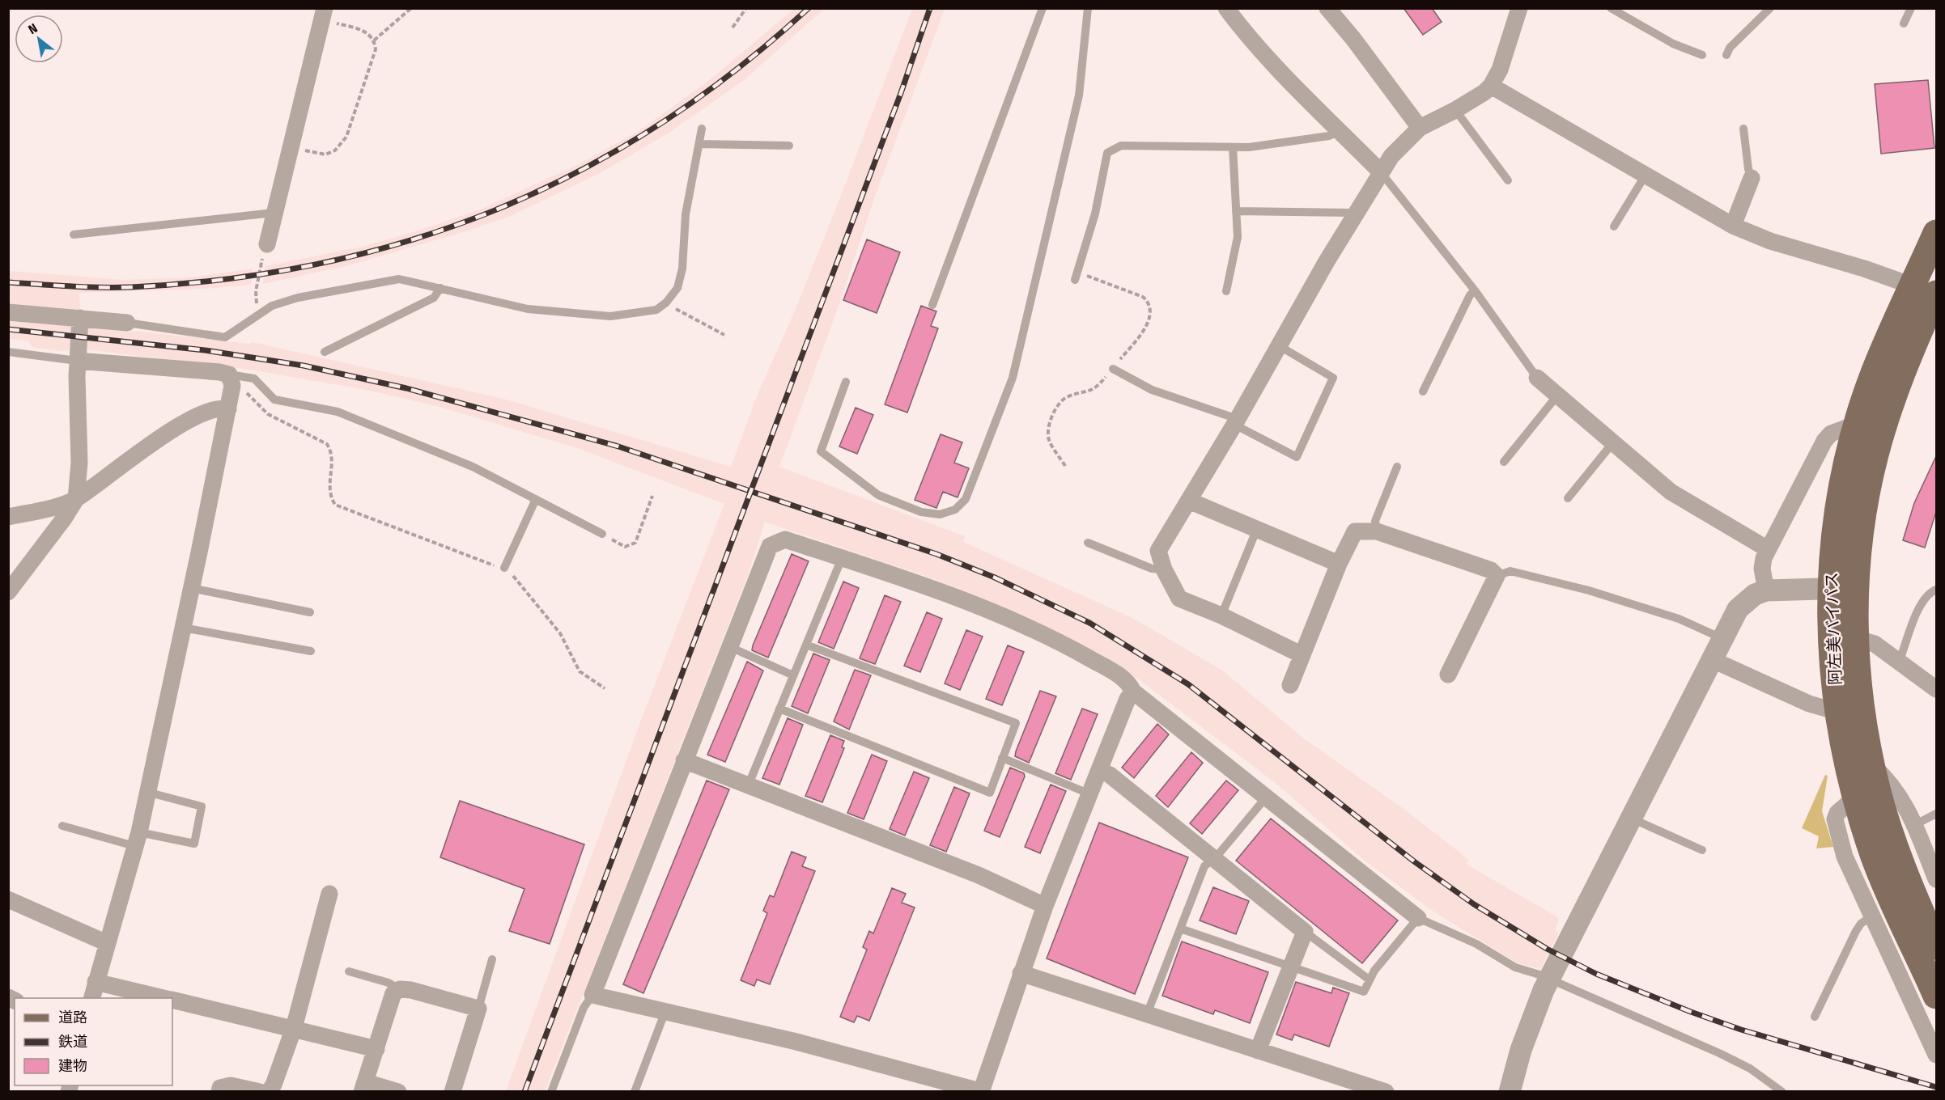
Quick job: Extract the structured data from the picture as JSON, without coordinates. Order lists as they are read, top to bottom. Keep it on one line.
{"streets":{"main road":["阿左美バイパス"]},"legend":["道路","鉄道","建物"],"north":"top left"}
